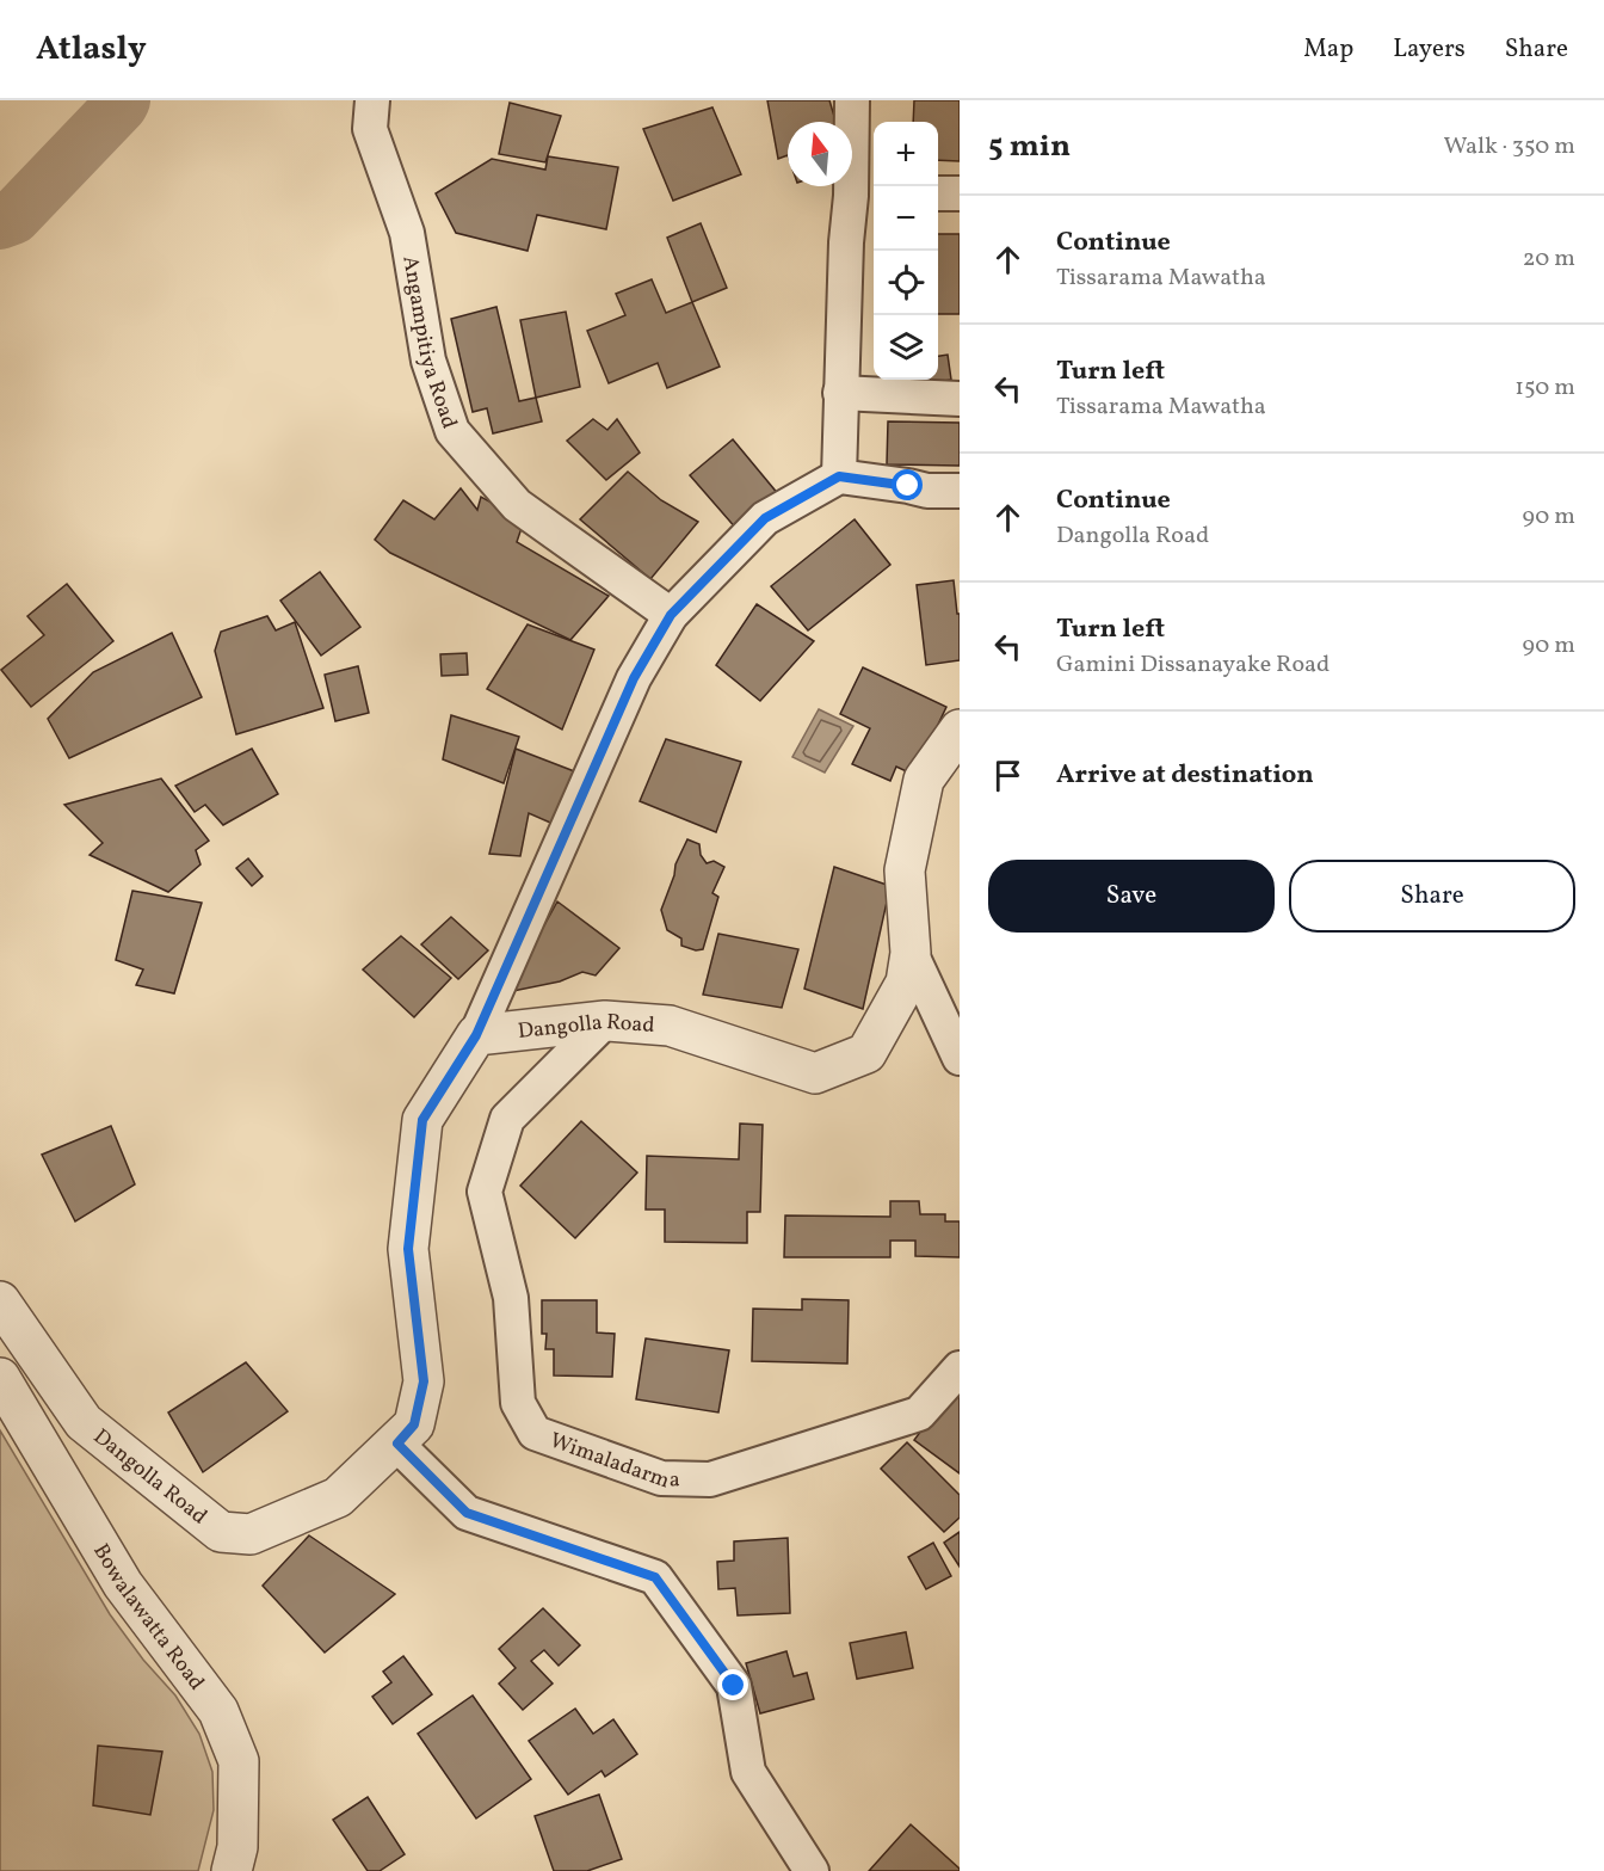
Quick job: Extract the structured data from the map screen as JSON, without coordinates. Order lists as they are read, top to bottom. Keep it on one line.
{"streets":{"street":["Angampitiya Road","Dangolla Road","Wimaladarma","Bowalawatta Road"]},"crossings":[["Dangolla Road","Wimaladarma"]],"north":"top","page":{"header":"Atlasly","nav":["Map","Layers","Share"],"heading":["5 min","Walk · 350 m"],"map_buttons":["+","−"],"list":[["Continue","Tissarama Mawatha","20 m"],["Turn left","Tissarama Mawatha","150 m"],["Continue","Dangolla Road","90 m"],["Turn left","Gamini Dissanayake Road","90 m"],"Arrive at destination"],"buttons":["Save","Share"]}}
